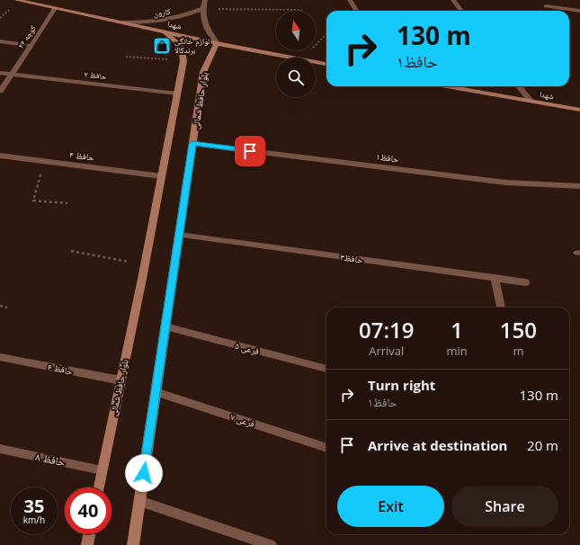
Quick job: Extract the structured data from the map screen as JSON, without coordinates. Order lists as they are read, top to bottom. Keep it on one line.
{"streets":{"street":["کارون","شهدا","کوچه ۲۴","حافظ ۲","بلوار حافظ شمالی","حافظ ۴","حافظ۱","حافظ۳","فرعی ۵","حافظ ۶","فرعی ۷","حافظ ۸"]},"crossings":[["کارون","شهدا"],["شهدا","کوچه ۲۴"],["شهدا","بلوار حافظ شمالی"],["کوچه ۲۴","حافظ ۲"],["حافظ ۲","بلوار حافظ شمالی"],["بلوار حافظ شمالی","حافظ ۴"],["بلوار حافظ شمالی","حافظ۱"],["بلوار حافظ شمالی","حافظ۳"],["بلوار حافظ شمالی","فرعی ۵"],["بلوار حافظ شمالی","حافظ ۶"],["بلوار حافظ شمالی","فرعی ۷"],["بلوار حافظ شمالی","حافظ ۸"]],"places":{"shop":["لوازم خانگی برندکالا"]},"north":"top","page":{"turn":["130 m","حافظ۱"],"eta":["07:19","Arrival","1","min","150","m"],"list":[{"name":"Turn right","note":"حافظ۱","value":"130 m"},{"name":"Arrive at destination","value":"20 m"}],"buttons":["Exit","Share"],"speed":"35 km/h","limit":"40"}}
